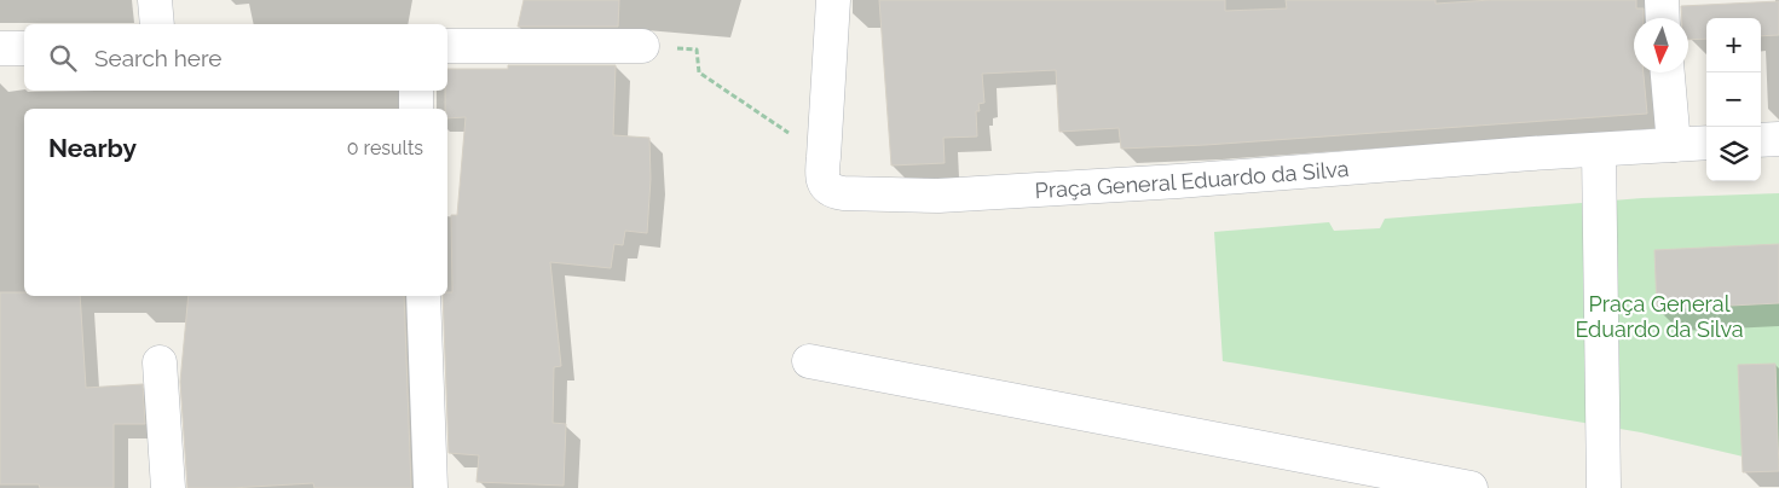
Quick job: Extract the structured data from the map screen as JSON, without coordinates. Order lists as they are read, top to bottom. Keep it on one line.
{"streets":{"street":["Praça General Eduardo da Silva"]},"parks":["Praça General Eduardo da Silva"],"north":"bottom","page":{"map_buttons":["+","−"],"search":"Search here","heading":["Nearby","0 results"]}}
